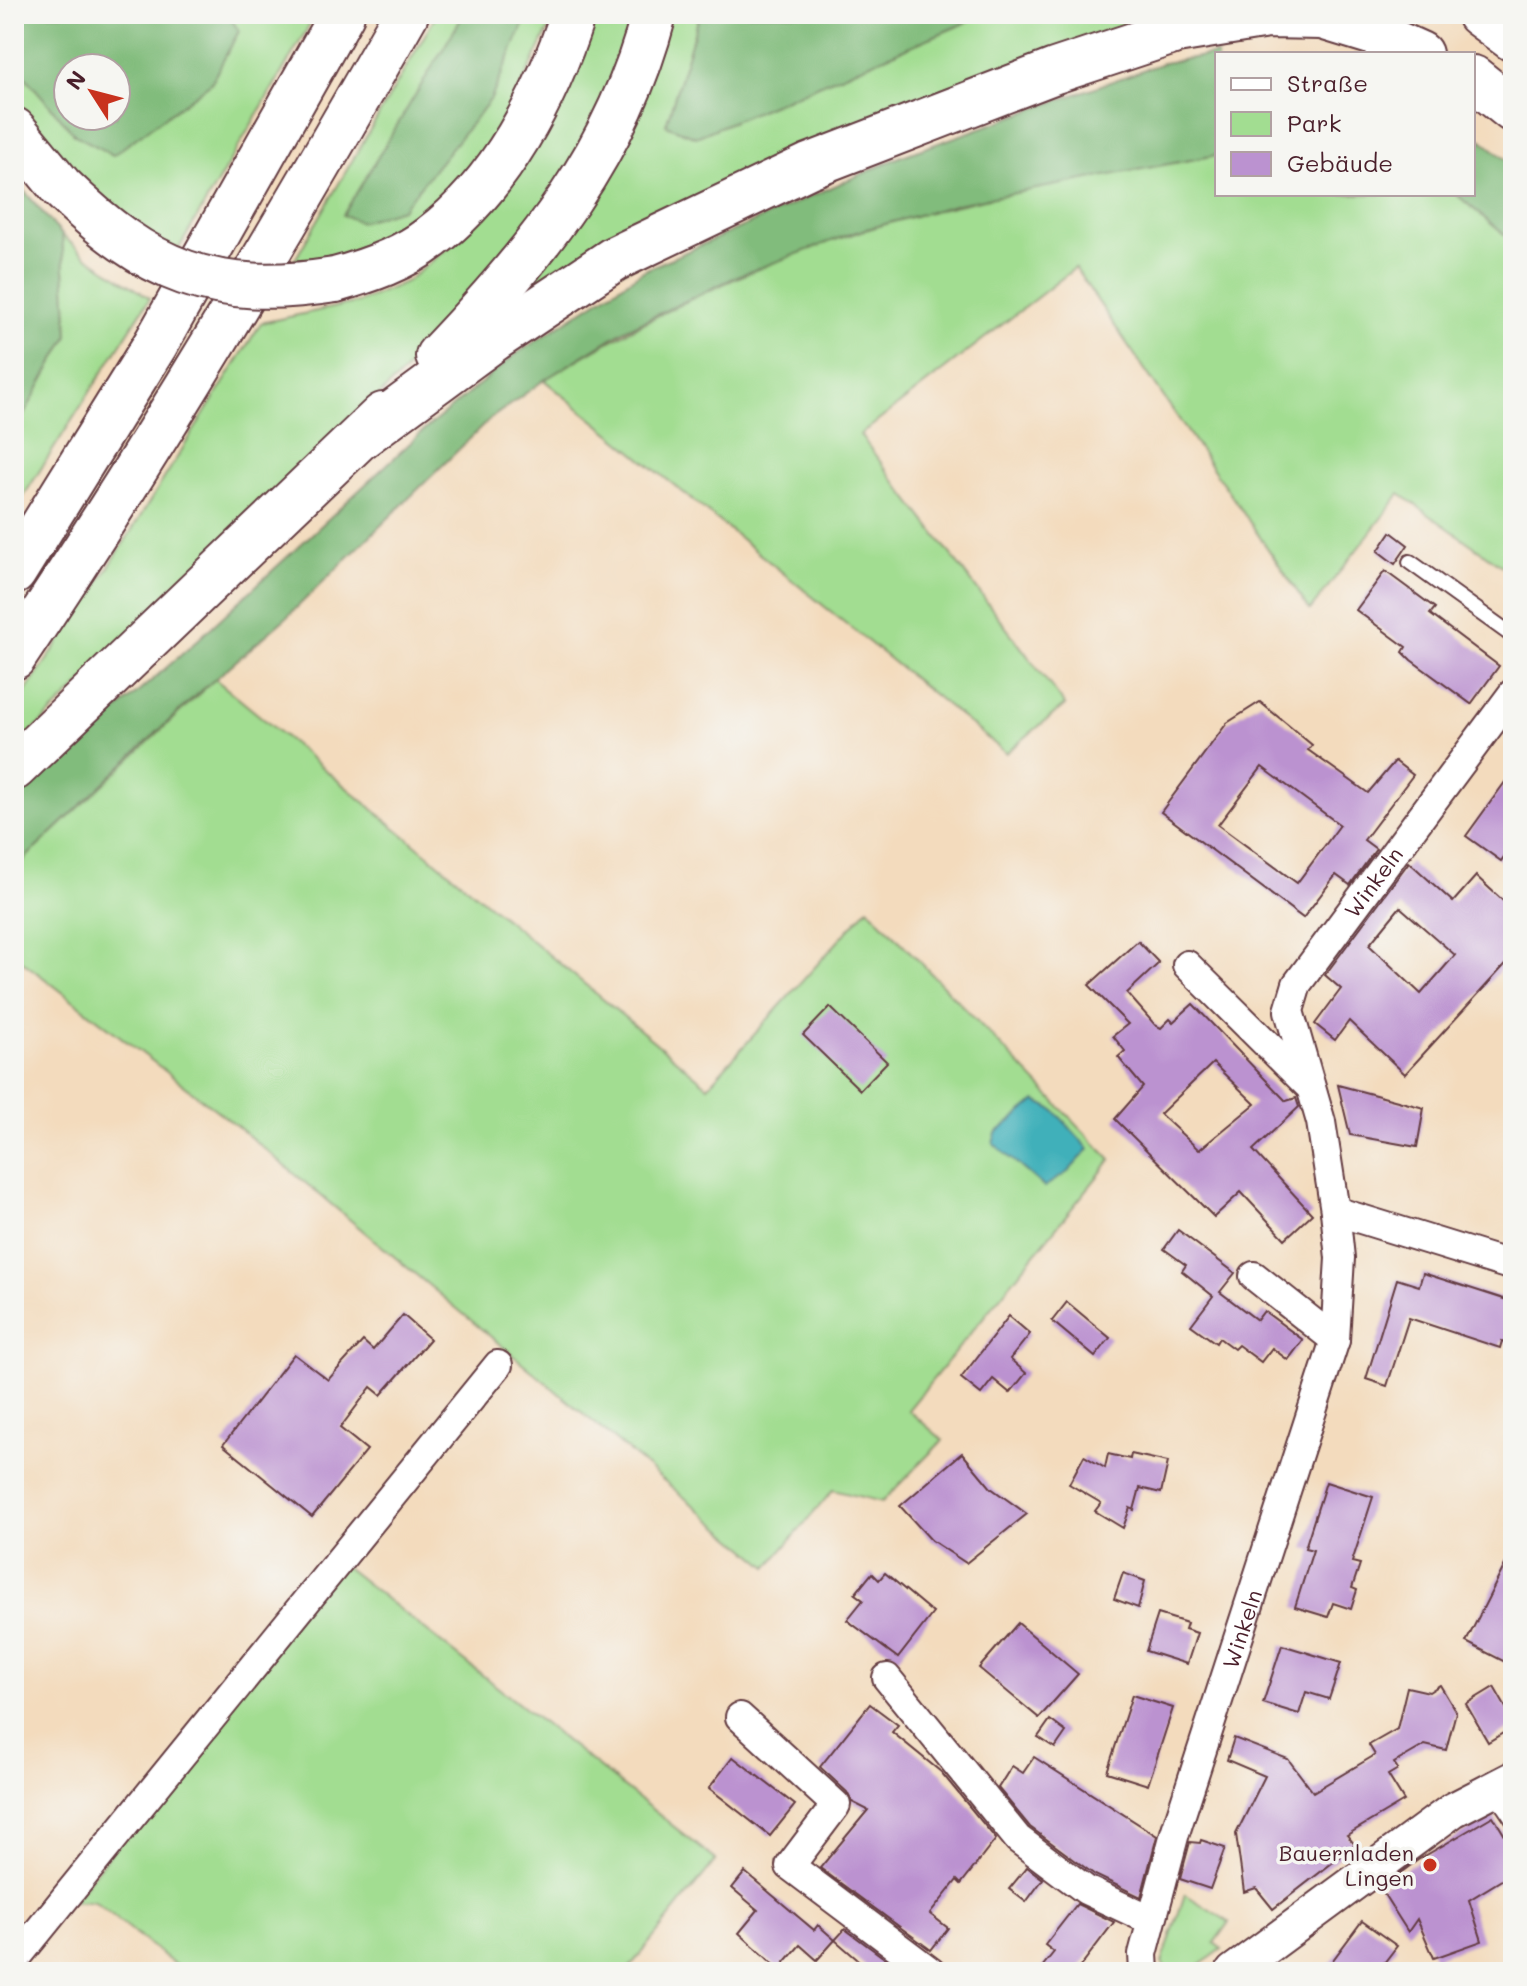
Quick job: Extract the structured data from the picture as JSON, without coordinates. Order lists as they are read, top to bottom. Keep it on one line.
{"streets":{"street":["Winkeln"]},"places":["Bauernladen Lingen"],"legend":["Straße","Park","Gebäude"],"north":"top left"}
